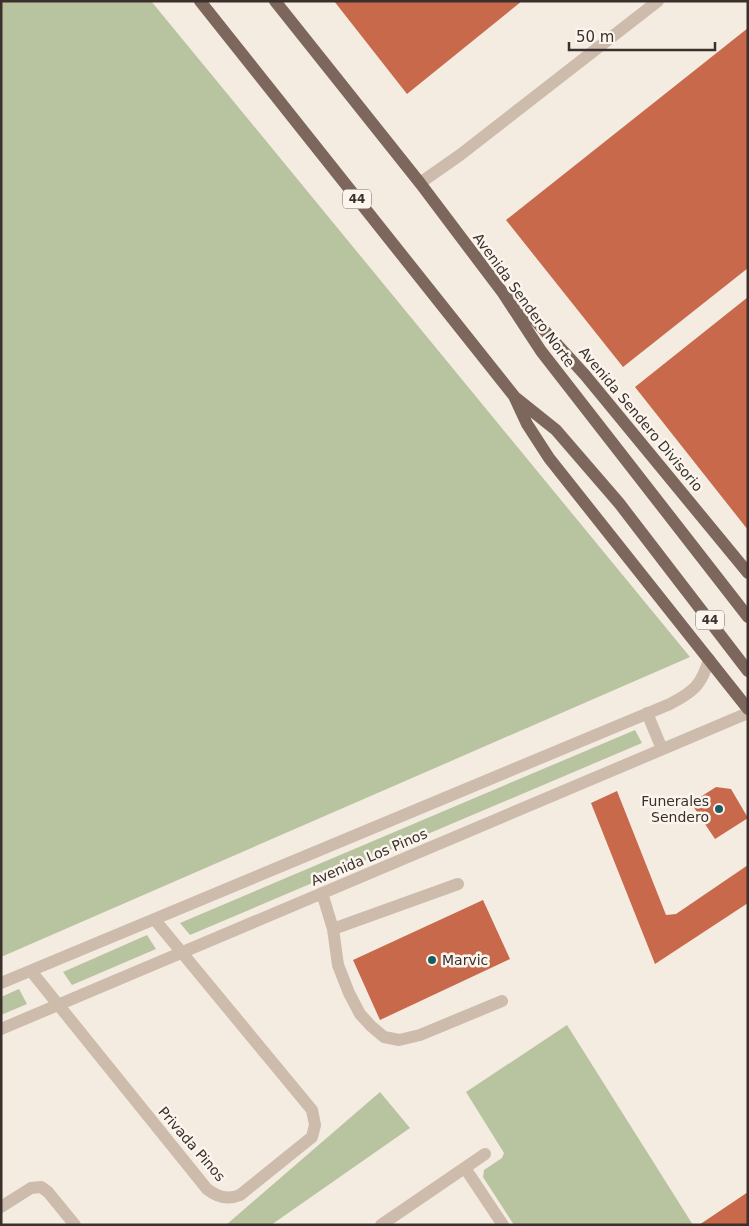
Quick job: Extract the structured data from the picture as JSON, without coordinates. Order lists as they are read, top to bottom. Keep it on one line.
{"streets":{"main road":["44","Avenida Sendero Norte","Avenida Sendero Divisorio"],"street":["Avenida Los Pinos","Privada Pinos"]},"crossings":[["Avenida Sendero Norte","Avenida Sendero Divisorio"],["Avenida Los Pinos","Privada Pinos"]],"places":["Funerales Sendero","Marvic"],"scale_bar":"50 m"}
